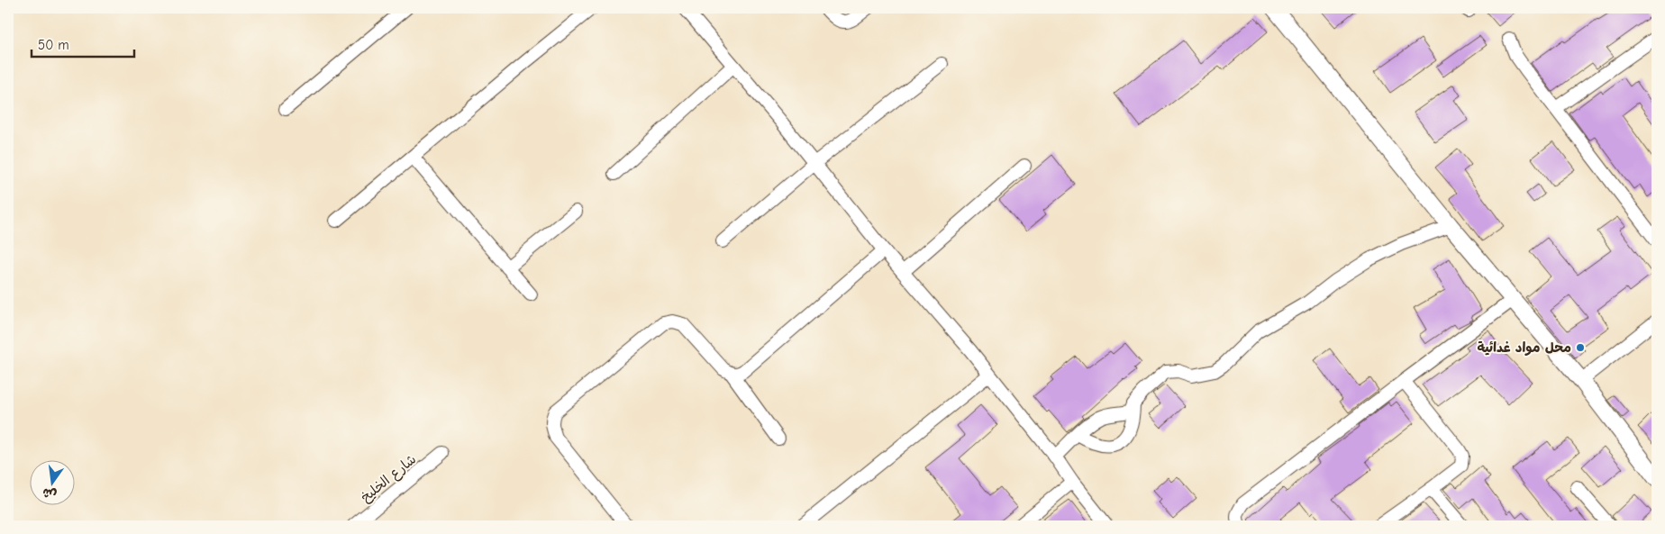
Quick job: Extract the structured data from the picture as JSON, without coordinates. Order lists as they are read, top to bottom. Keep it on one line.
{"streets":{"street":["شارع الخليخ"]},"places":["محل مواد غدائية"],"scale_bar":"50 m","north":"bottom"}
